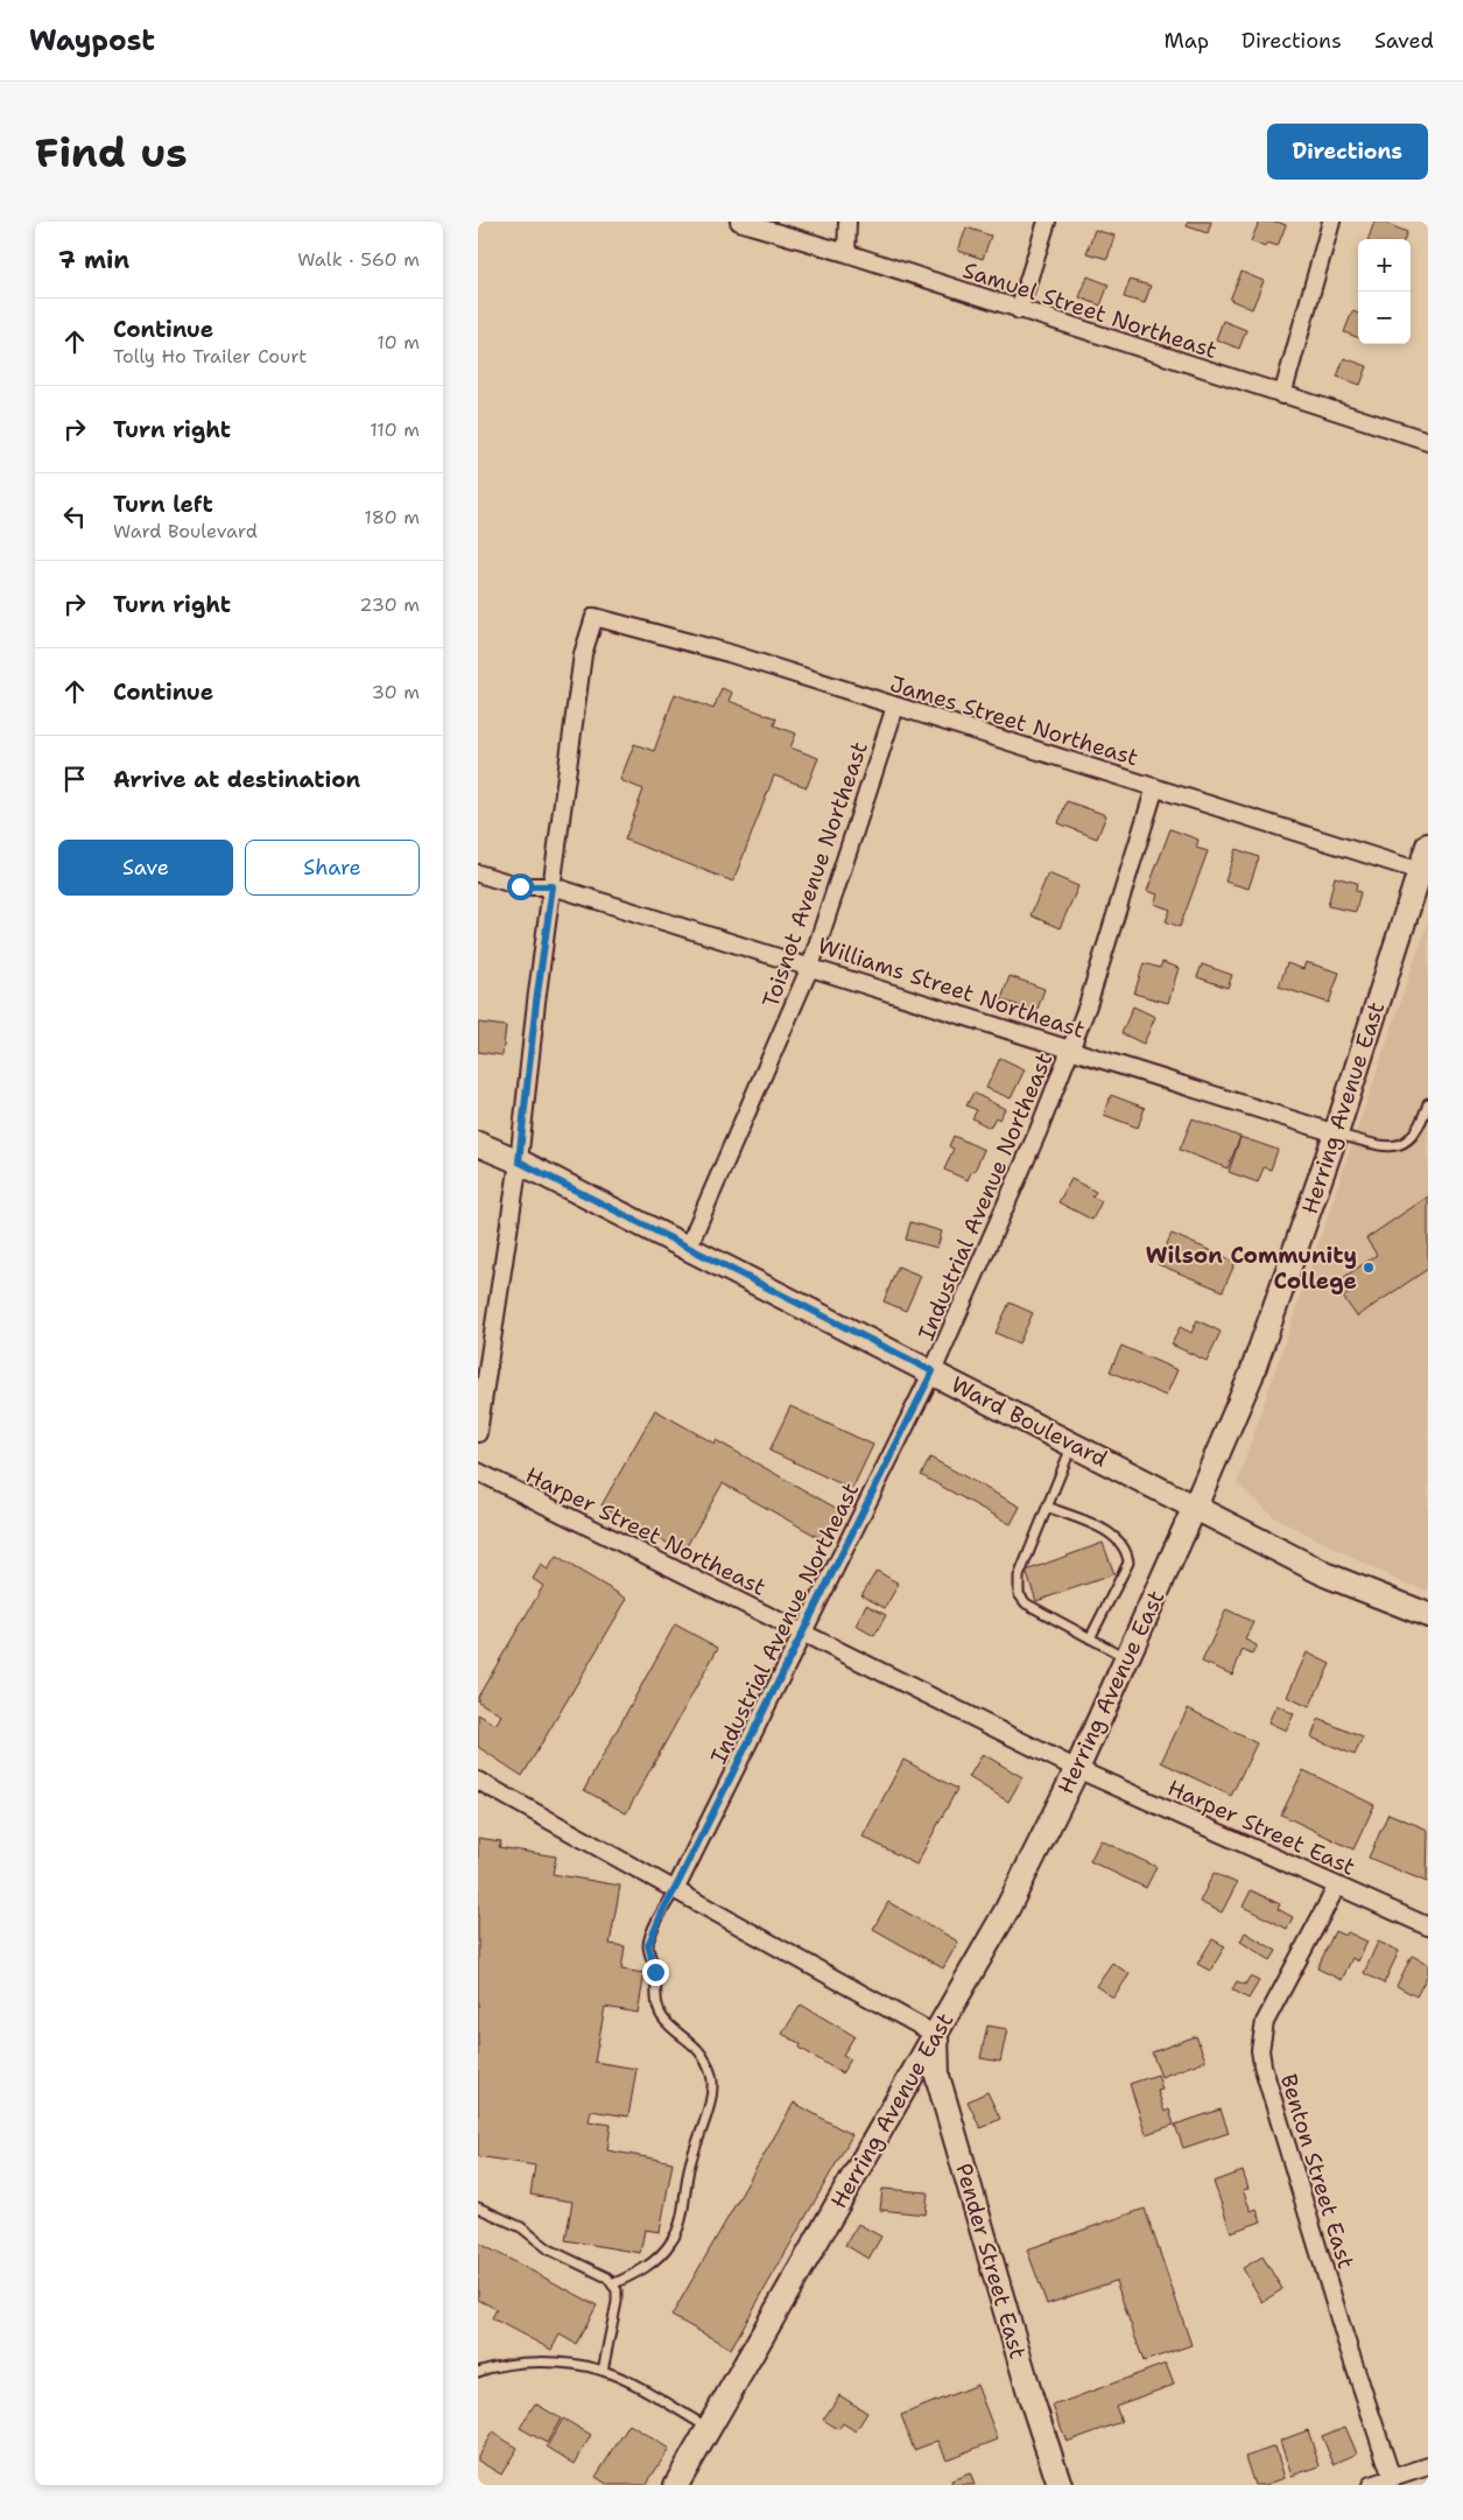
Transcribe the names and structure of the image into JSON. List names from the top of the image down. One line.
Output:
{"streets":{"main road":["Herring Avenue East","Ward Boulevard","Pender Street East"],"street":["Samuel Street Northeast","James Street Northeast","Toisnot Avenue Northeast","Williams Street Northeast","Industrial Avenue Northeast","Harper Street Northeast","Harper Street East","Benton Street East"]},"crossings":[["James Street Northeast","Toisnot Avenue Northeast"],["James Street Northeast","Williams Street Northeast"],["James Street Northeast","Herring Avenue East"],["James Street Northeast","Industrial Avenue Northeast"],["Toisnot Avenue Northeast","Williams Street Northeast"],["Toisnot Avenue Northeast","Ward Boulevard"],["Williams Street Northeast","Herring Avenue East"],["Williams Street Northeast","Industrial Avenue Northeast"],["Herring Avenue East","Ward Boulevard"],["Herring Avenue East","Harper Street Northeast"],["Herring Avenue East","Harper Street East"],["Herring Avenue East","Pender Street East"],["Industrial Avenue Northeast","Ward Boulevard"],["Industrial Avenue Northeast","Harper Street Northeast"],["Harper Street Northeast","Harper Street East"],["Harper Street East","Benton Street East"]],"places":["Wilson Community College"],"page":{"header":"Waypost","nav":["Map","Directions","Saved"],"buttons":["Directions",["Save","Share"]],"title":"Find us","heading":["7 min","Walk · 560 m"],"map_buttons":["+","−"],"list":[["Continue","Tolly Ho Trailer Court","10 m"],["Turn right","110 m"],["Turn left","Ward Boulevard","180 m"],["Turn right","230 m"],["Continue","30 m"],"Arrive at destination"]}}
